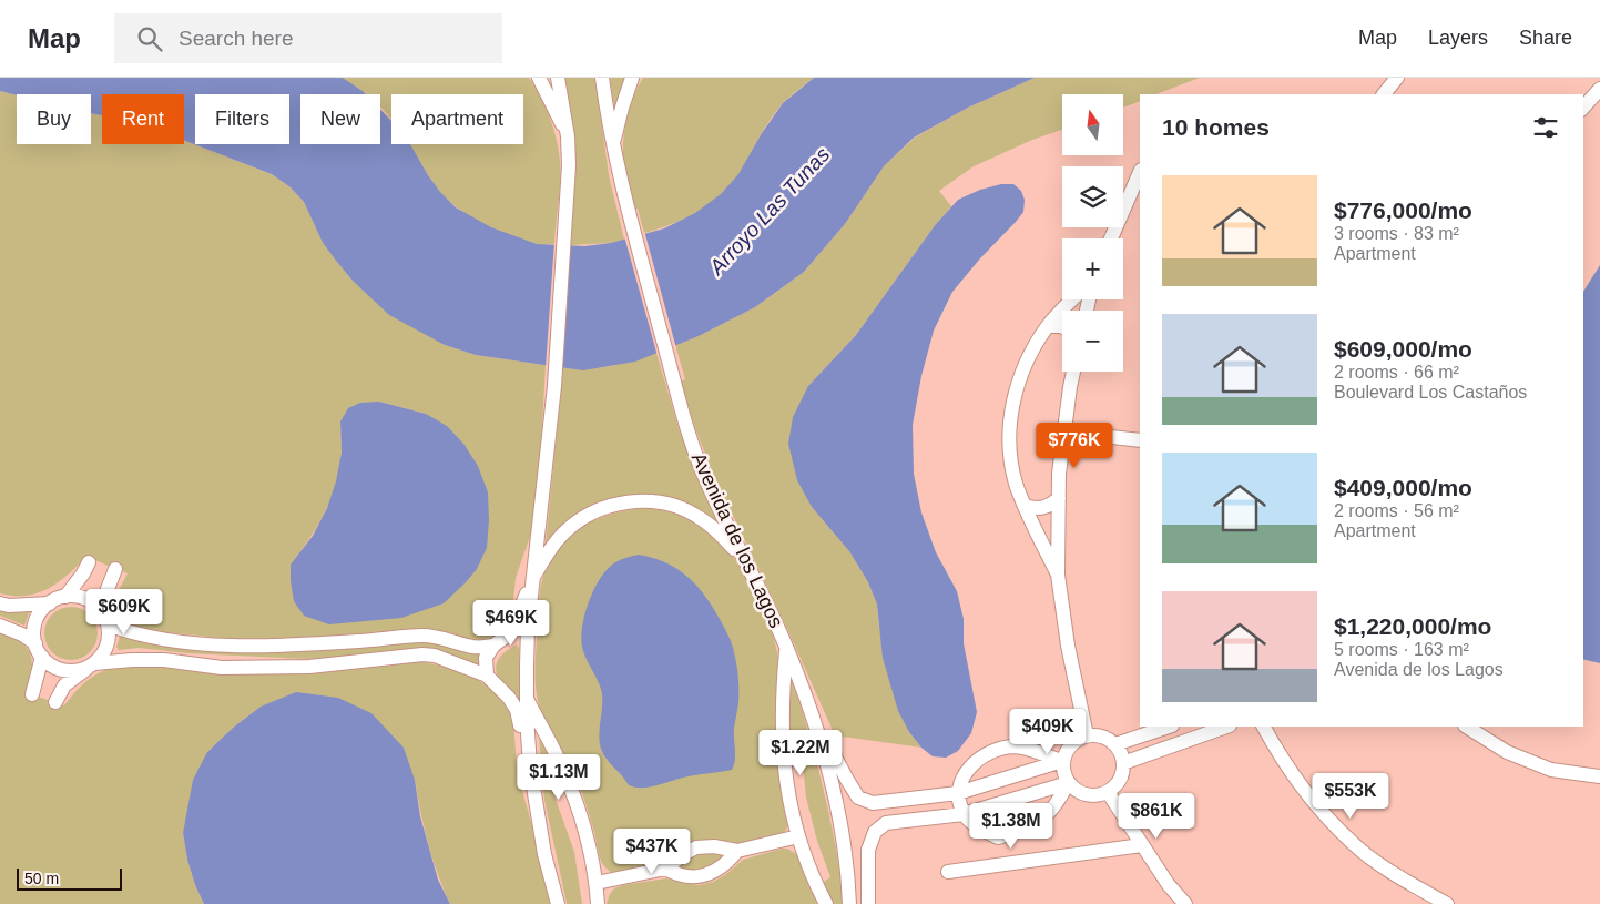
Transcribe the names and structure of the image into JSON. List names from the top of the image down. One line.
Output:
{"streets":{"street":["Avenida de los Lagos"]},"water":["Arroyo Las Tunas"],"scale_bar":"50 m","north":"top","page":{"header":"Map","search":"Search here","nav":["Map","Layers","Share"],"map_buttons":["+","−"],"chip":["Buy","Rent","Filters","New","Apartment"],"heading":"10 homes","list":[{"name":"$776,000/mo","note":"3 rooms · 83 m² · Apartment"},{"name":"$609,000/mo","note":"2 rooms · 66 m² · Boulevard Los Castaños"},{"name":"$409,000/mo","note":"2 rooms · 56 m² · Apartment"},{"name":"$1,220,000/mo","note":"5 rooms · 163 m² · Avenida de los Lagos"}],"price":["$776K","$609K","$469K","$409K","$1.22M","$1.13M","$553K","$861K","$1.38M","$437K"],"scale":"50 m"}}
